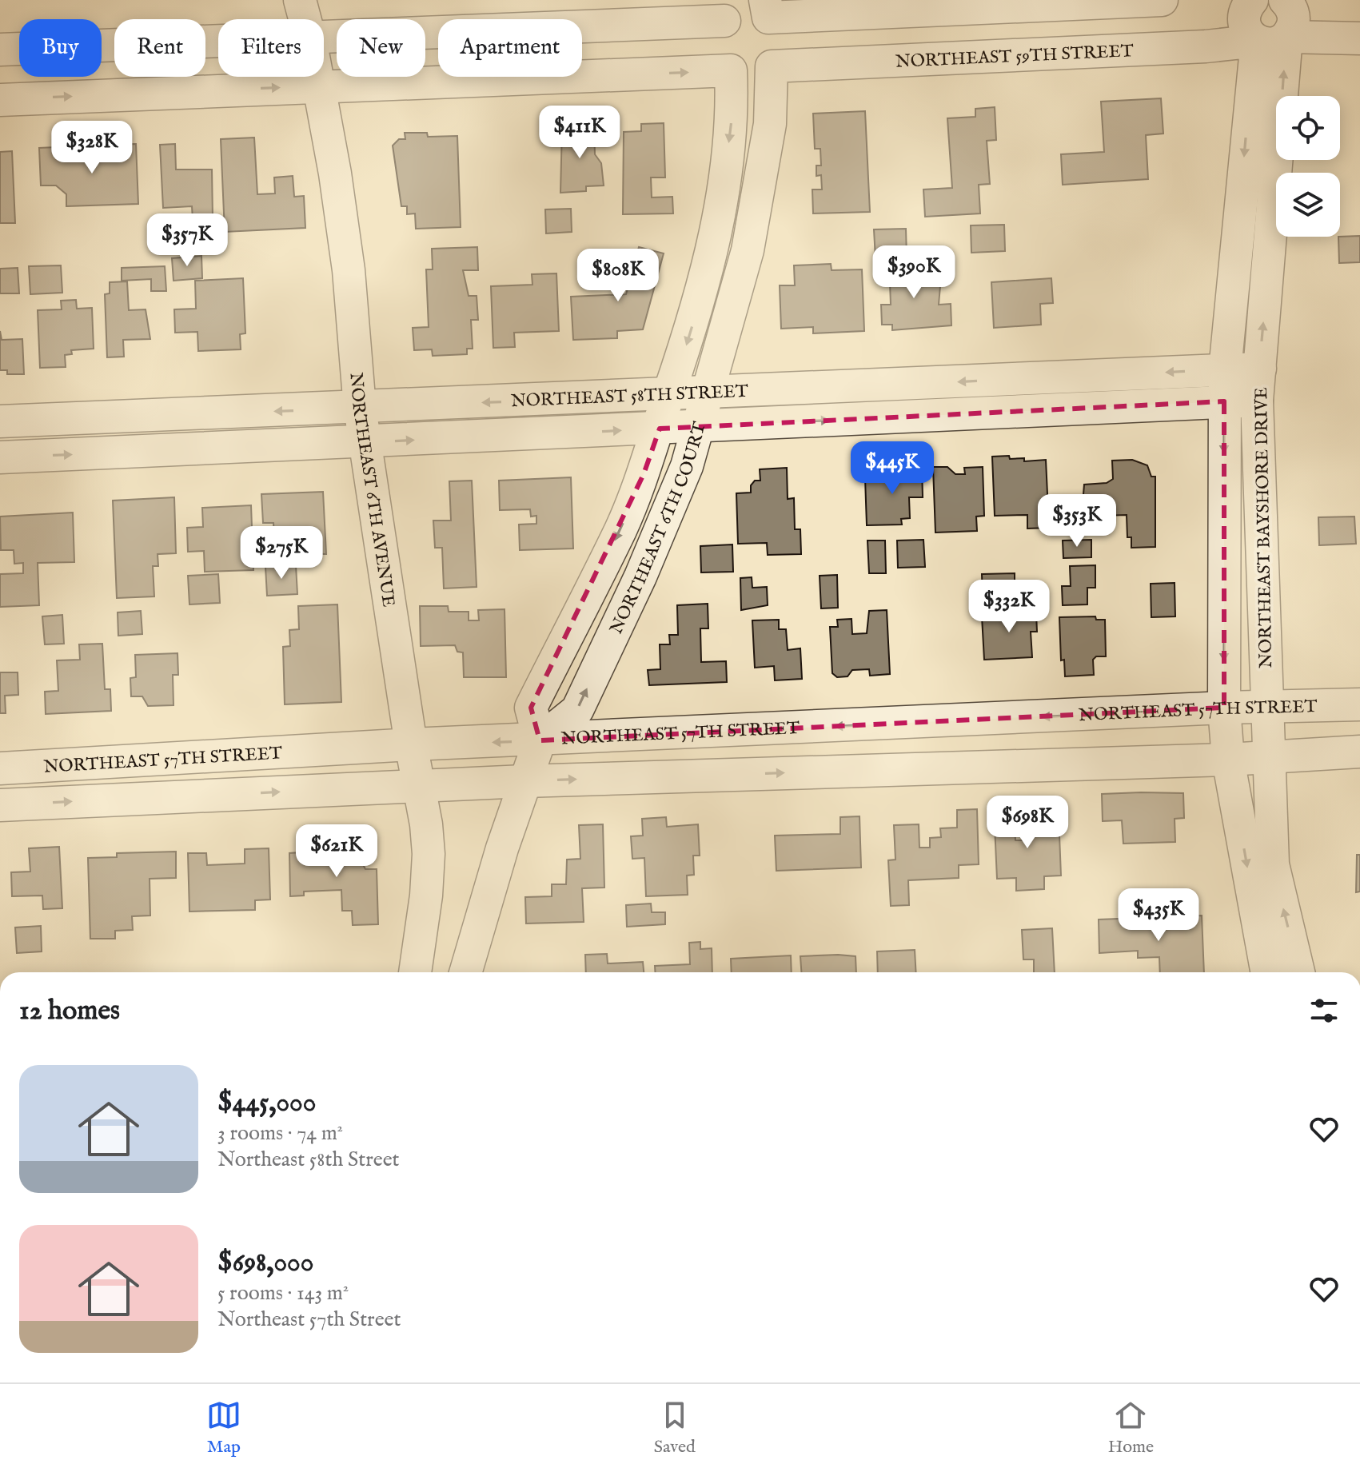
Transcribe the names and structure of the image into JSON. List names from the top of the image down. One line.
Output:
{"streets":{"street":["NORTHEAST 59TH STREET","NORTHEAST 58TH STREET","NORTHEAST 6TH AVENUE","NORTHEAST 6TH COURT","NORTHEAST BAYSHORE DRIVE","NORTHEAST 57TH STREET"]},"crossings":[["NORTHEAST 59TH STREET","NORTHEAST 6TH COURT"],["NORTHEAST 59TH STREET","NORTHEAST BAYSHORE DRIVE"],["NORTHEAST 58TH STREET","NORTHEAST 6TH AVENUE"],["NORTHEAST 58TH STREET","NORTHEAST 6TH COURT"],["NORTHEAST 58TH STREET","NORTHEAST BAYSHORE DRIVE"],["NORTHEAST 6TH AVENUE","NORTHEAST 57TH STREET"],["NORTHEAST 6TH COURT","NORTHEAST 57TH STREET"],["NORTHEAST BAYSHORE DRIVE","NORTHEAST 57TH STREET"]],"page":{"chip":["Buy","Rent","Filters","New","Apartment"],"price":["$411K","$328K","$357K","$390K","$808K","$445K","$353K","$275K","$332K","$698K","$621K","$435K"],"heading":"12 homes","list":[{"name":"$445,000","note":"3 rooms · 74 m² · Northeast 58th Street"},{"name":"$698,000","note":"5 rooms · 143 m² · Northeast 57th Street"}],"tabs":["Map","Saved","Home"]}}
